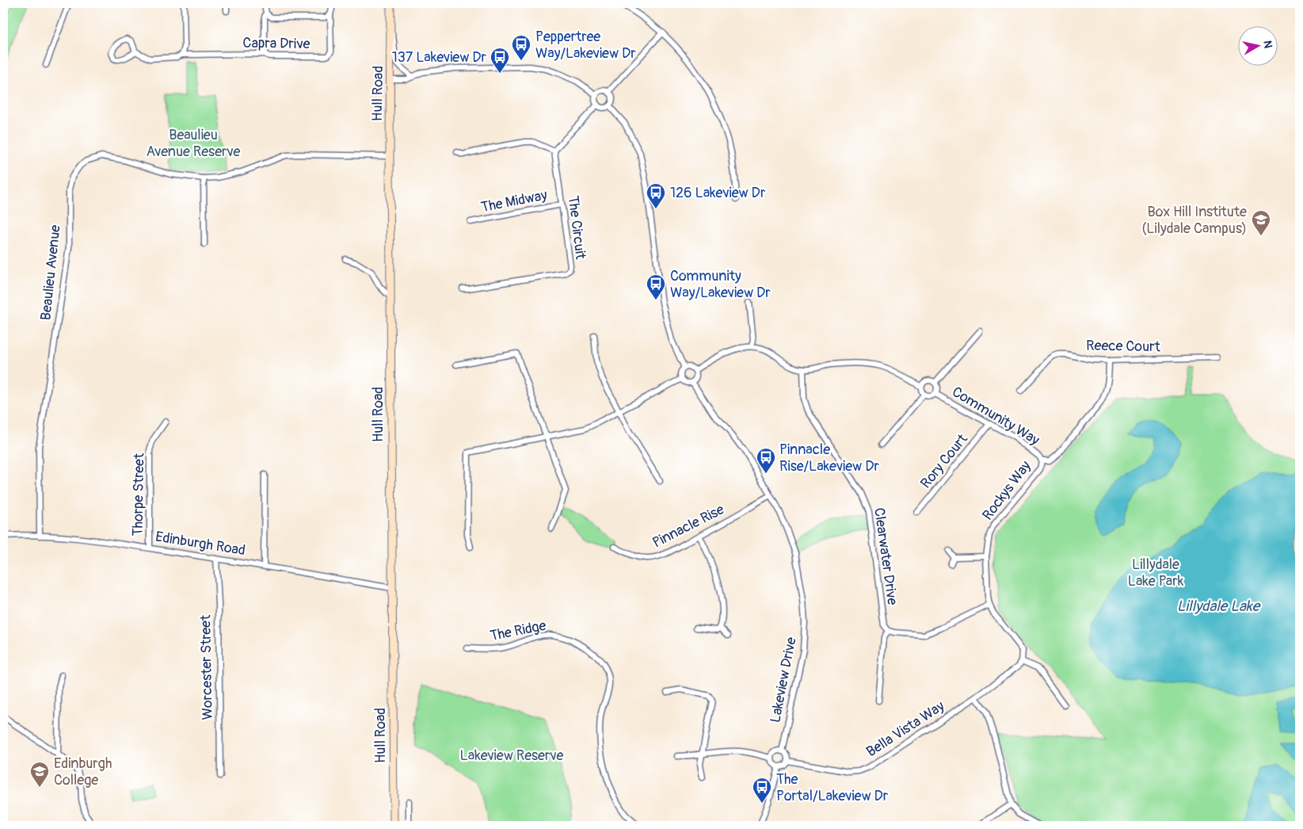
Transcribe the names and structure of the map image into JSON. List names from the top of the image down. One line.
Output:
{"streets":{"main road":["Hull Road"],"street":["Capra Drive","The Midway","The Circuit","Beaulieu Avenue","Reece Court","Community Way","Rory Court","Rockys Way","Thorpe Street","Pinnacle Rise","Edinburgh Road","Clearwater Drive","The Ridge","Worcester Street","Lakeview Drive","Bella Vista Way"]},"crossings":[["Hull Road","Beaulieu Avenue"],["Hull Road","Edinburgh Road"],["The Midway","The Circuit"],["Beaulieu Avenue","Edinburgh Road"],["Reece Court","Rockys Way"],["Community Way","Rory Court"],["Community Way","Rockys Way"],["Rockys Way","Bella Vista Way"],["Thorpe Street","Edinburgh Road"],["Pinnacle Rise","Lakeview Drive"],["Edinburgh Road","Worcester Street"],["Lakeview Drive","Bella Vista Way"]],"water":["Lillydale Lake"],"parks":["Beaulieu Avenue Reserve","Lillydale Lake Park","Lakeview Reserve"],"places":{"bus stop":["Peppertree Way/Lakeview Dr","137 Lakeview Dr","126 Lakeview Dr","Community Way/Lakeview Dr","Pinnacle Rise/Lakeview Dr","The Portal/Lakeview Dr"],"school or university":["Box Hill Institute (Lilydale Campus)","Edinburgh College"]},"north":"right"}
